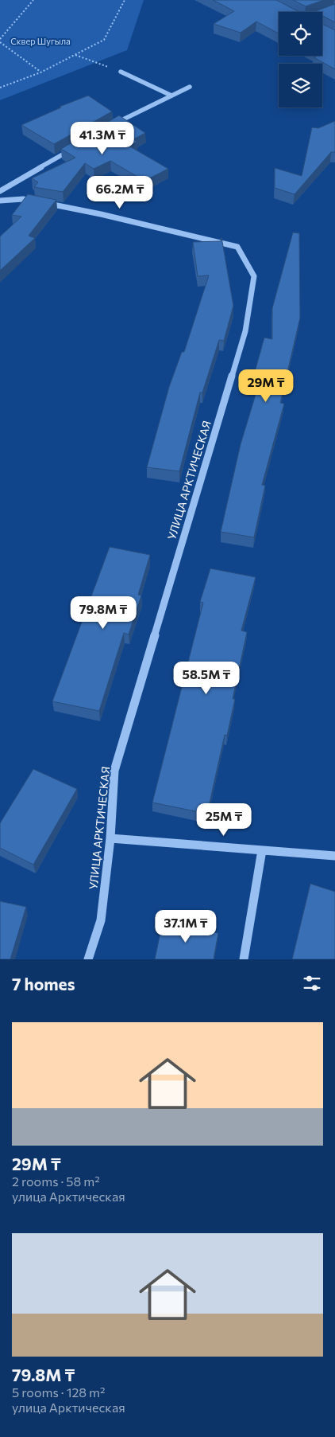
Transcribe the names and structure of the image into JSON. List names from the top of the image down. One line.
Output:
{"streets":{"street":["УЛИЦА АРКТИЧЕСКАЯ"]},"parks":["Сквер Шугыла"],"page":{"price":["41.3M ₸","66.2M ₸","29M ₸","79.8M ₸","58.5M ₸","25M ₸","37.1M ₸"],"heading":"7 homes","list":[{"name":"29M ₸","note":"2 rooms · 58 m² · улица Арктическая"},{"name":"79.8M ₸","note":"5 rooms · 128 m² · улица Арктическая"}]}}
